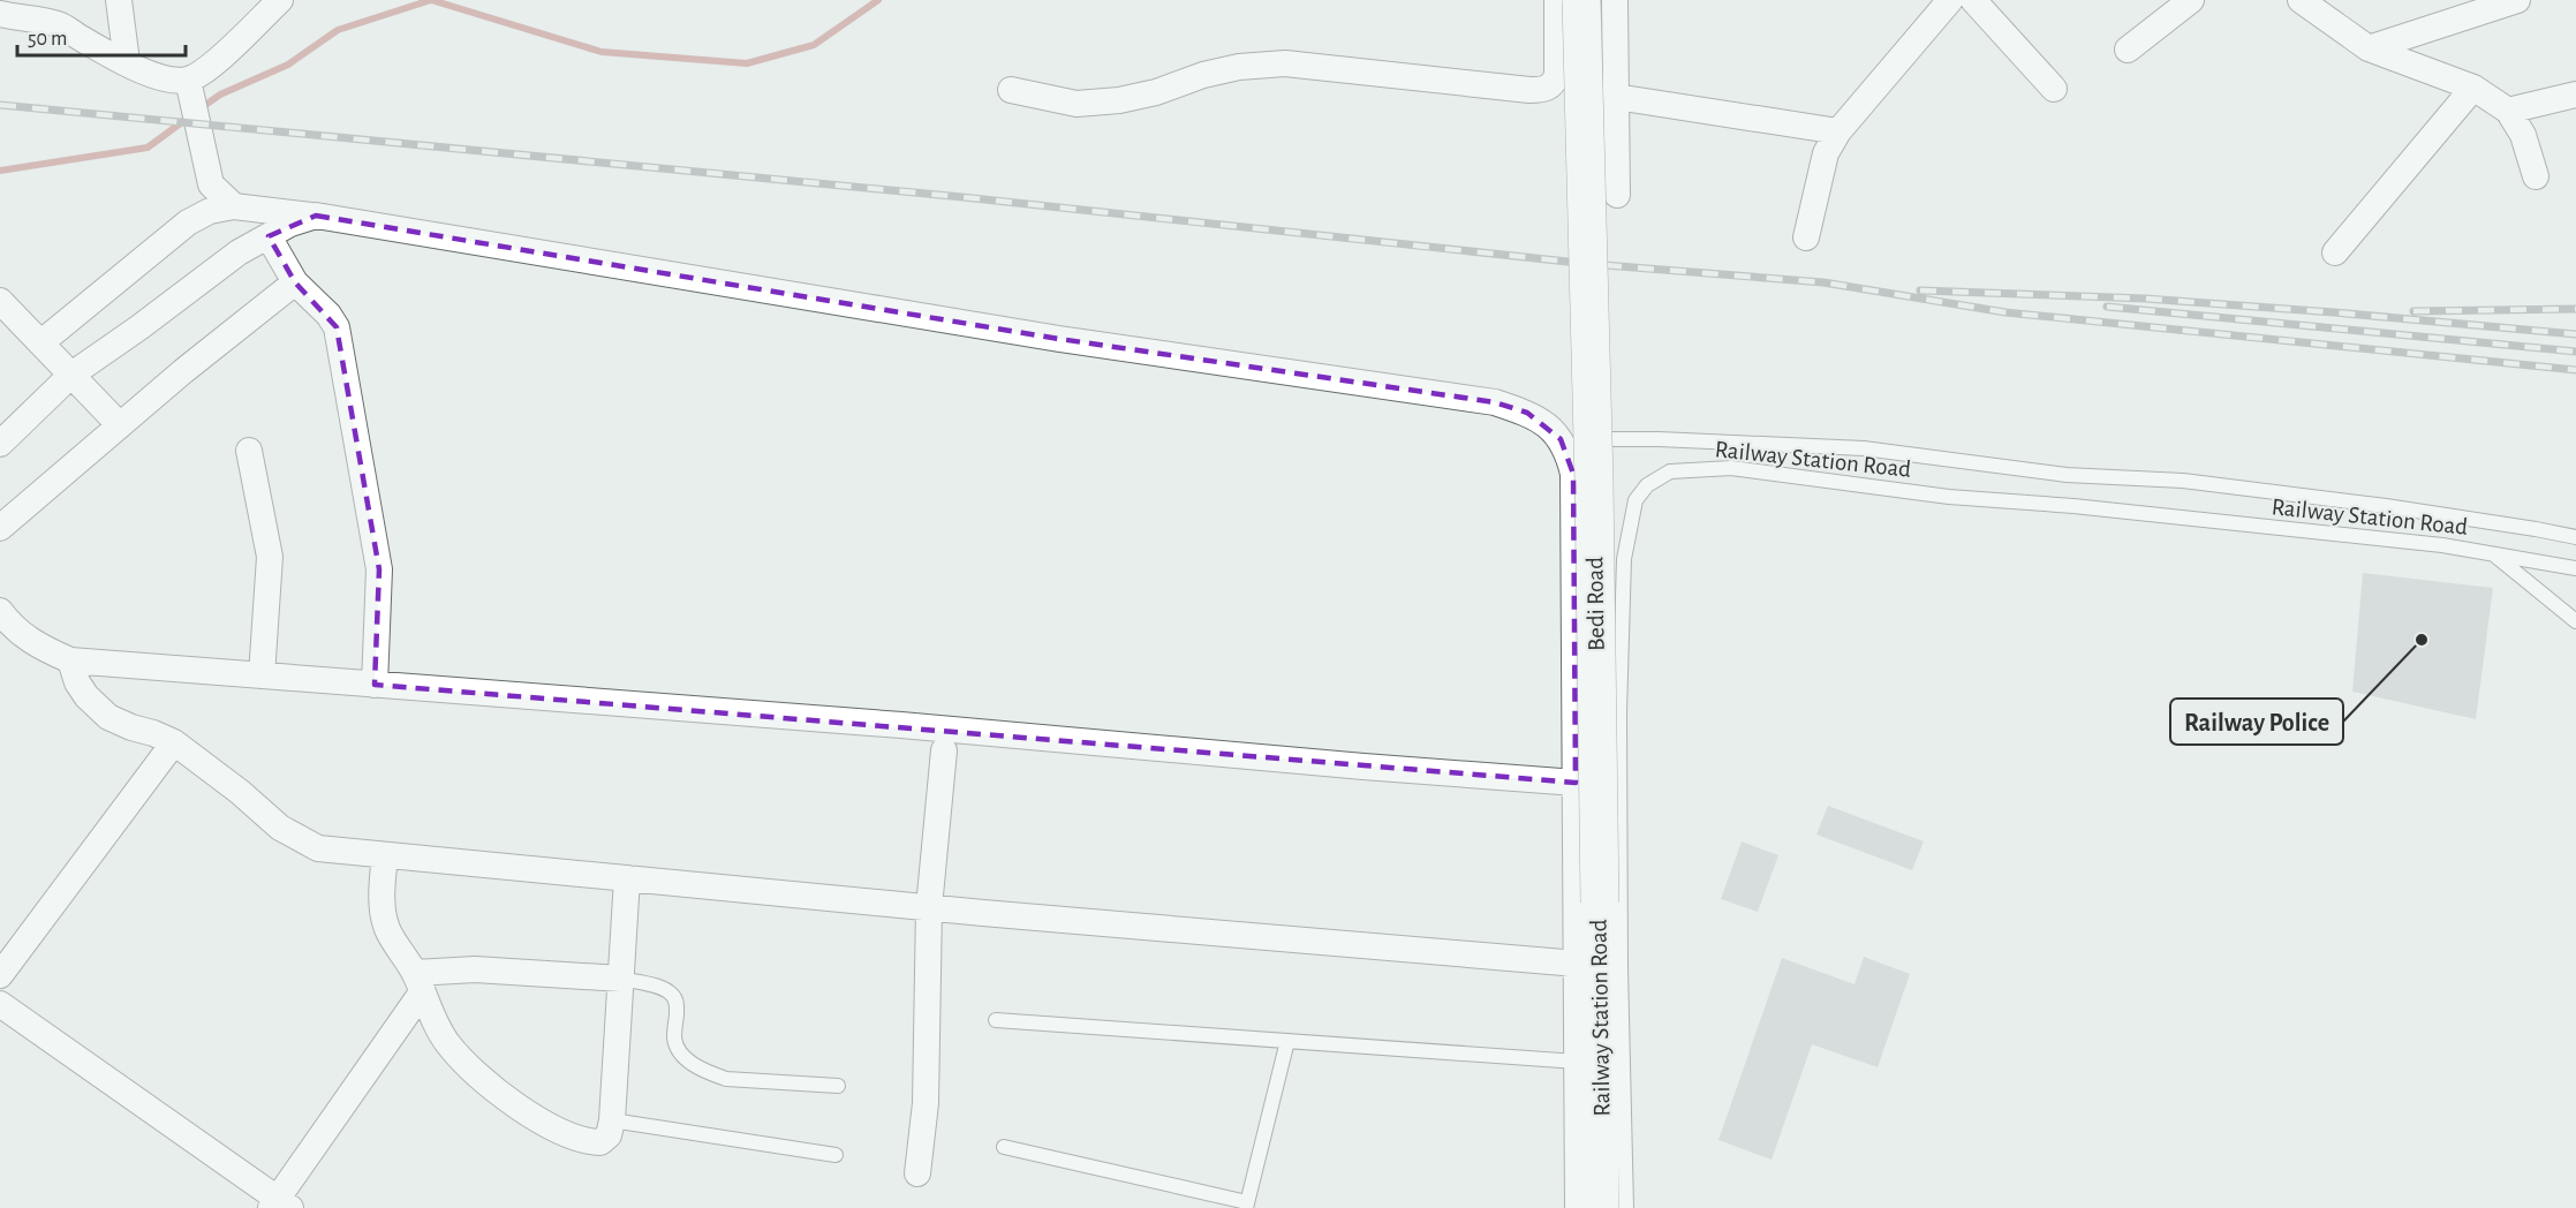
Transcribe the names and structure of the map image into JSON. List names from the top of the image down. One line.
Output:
{"streets":{"main road":["Bedi Road"],"lane":["Railway Station Road"]},"places":["Railway Police"],"scale_bar":"50 m"}
